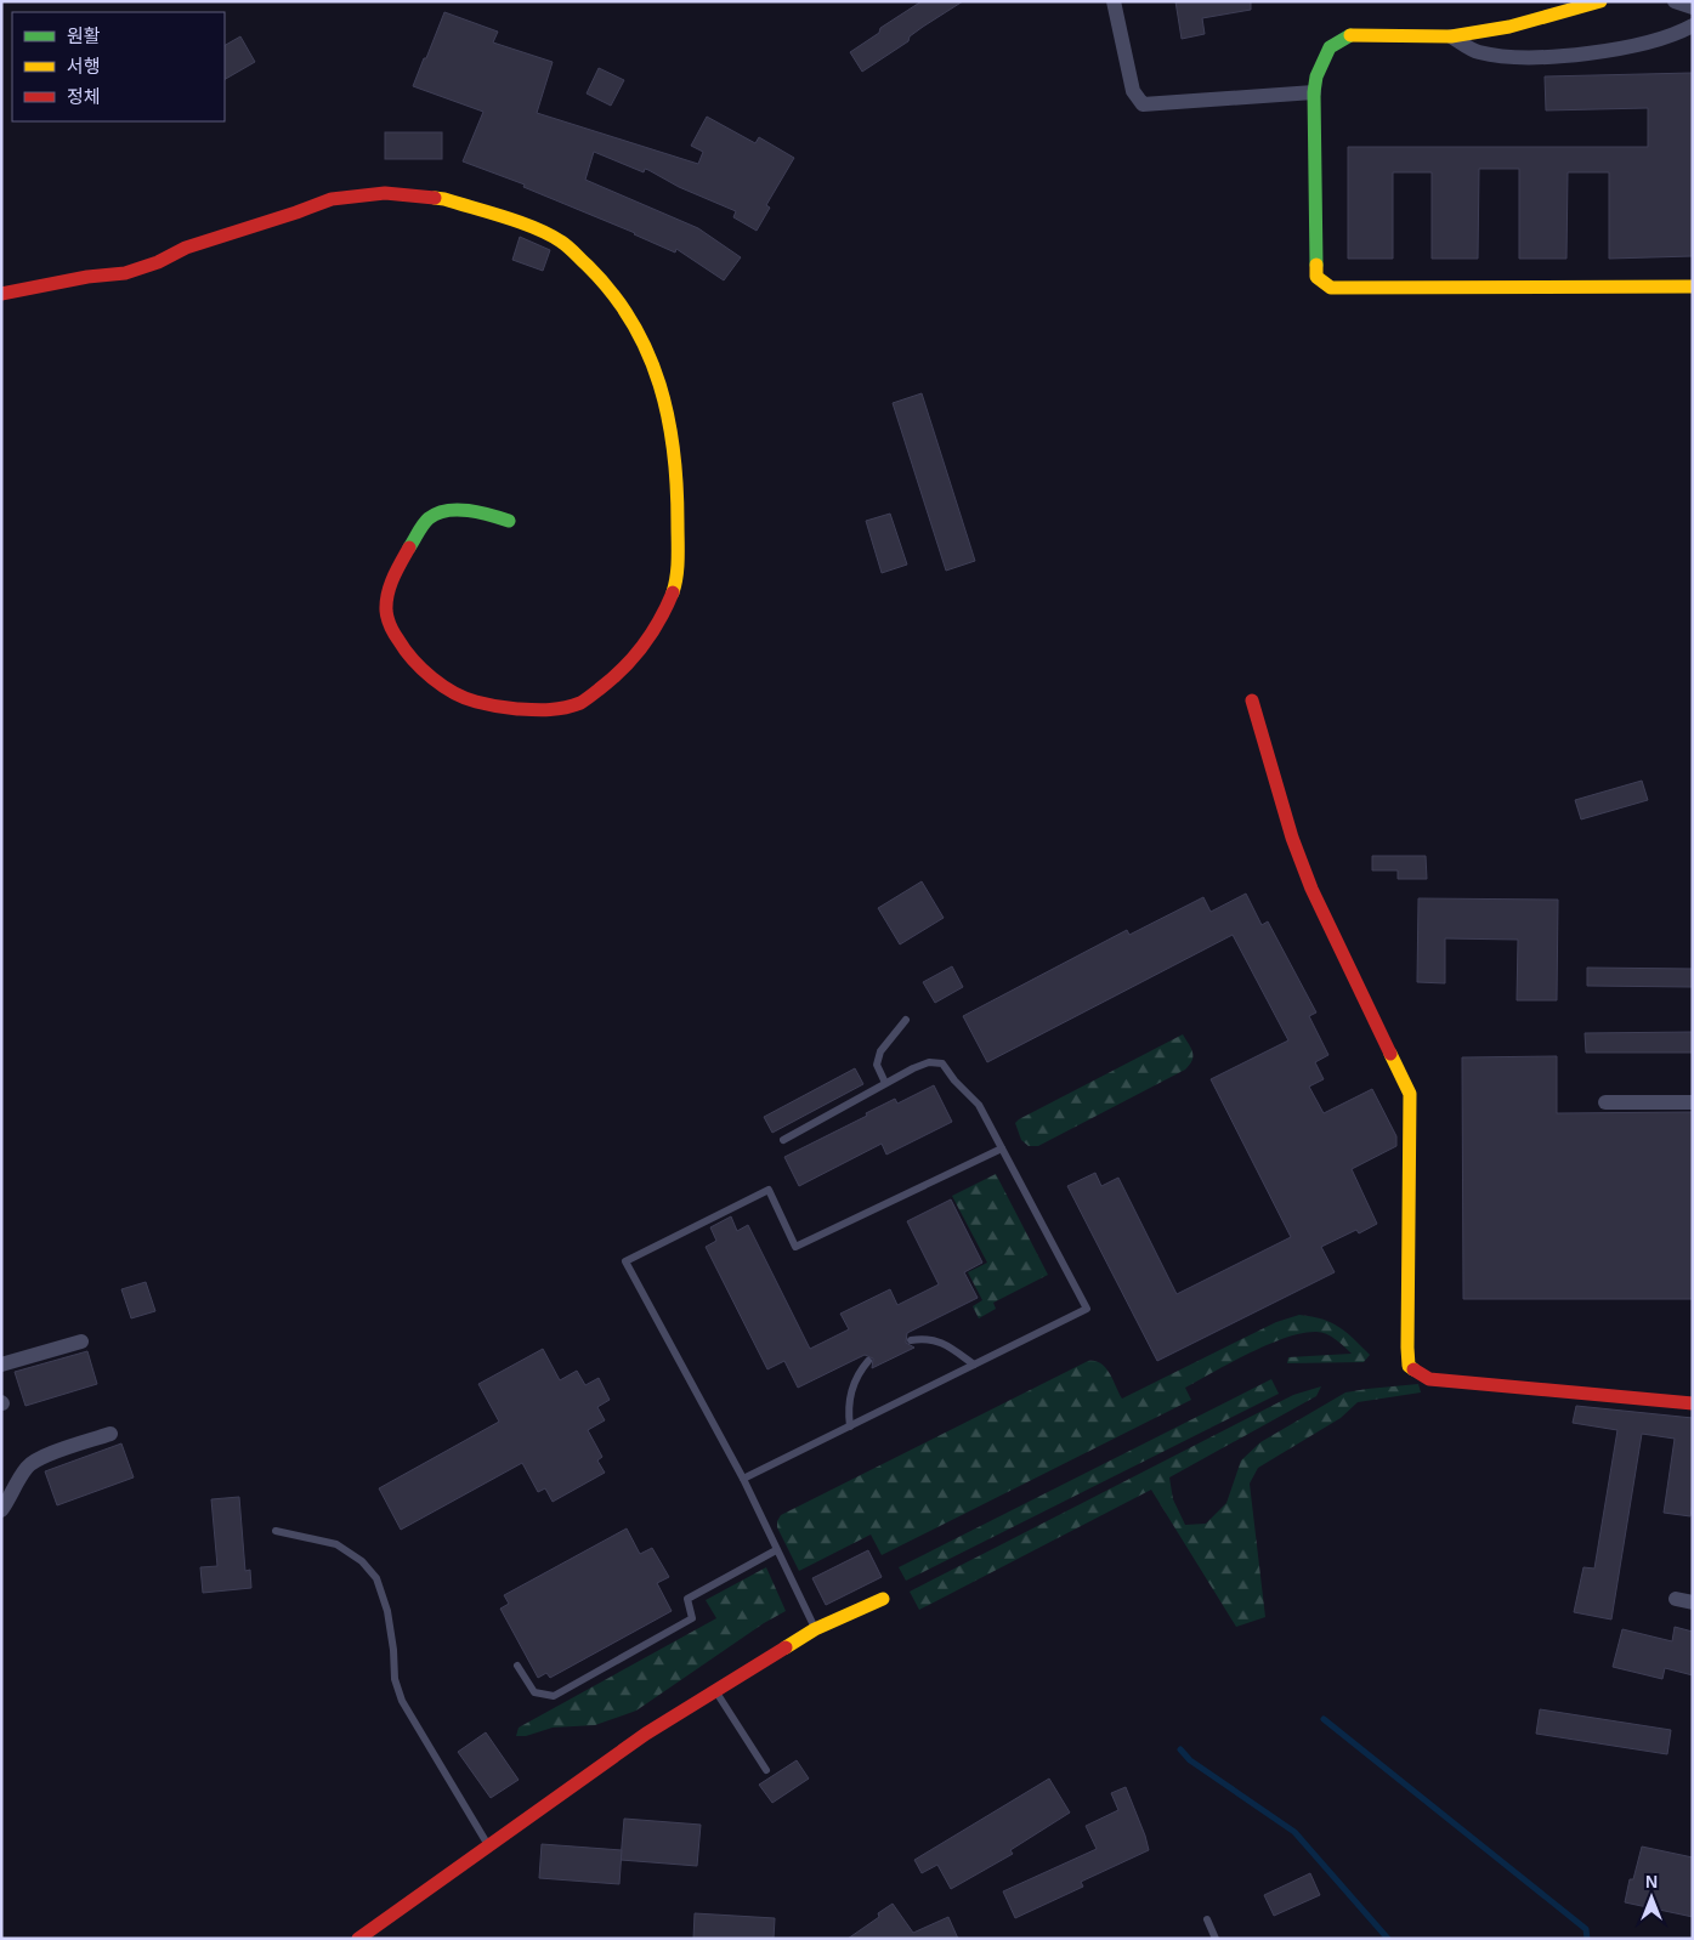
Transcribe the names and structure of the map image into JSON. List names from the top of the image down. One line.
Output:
{"legend":["원활","서행","정체"],"north":"top"}
